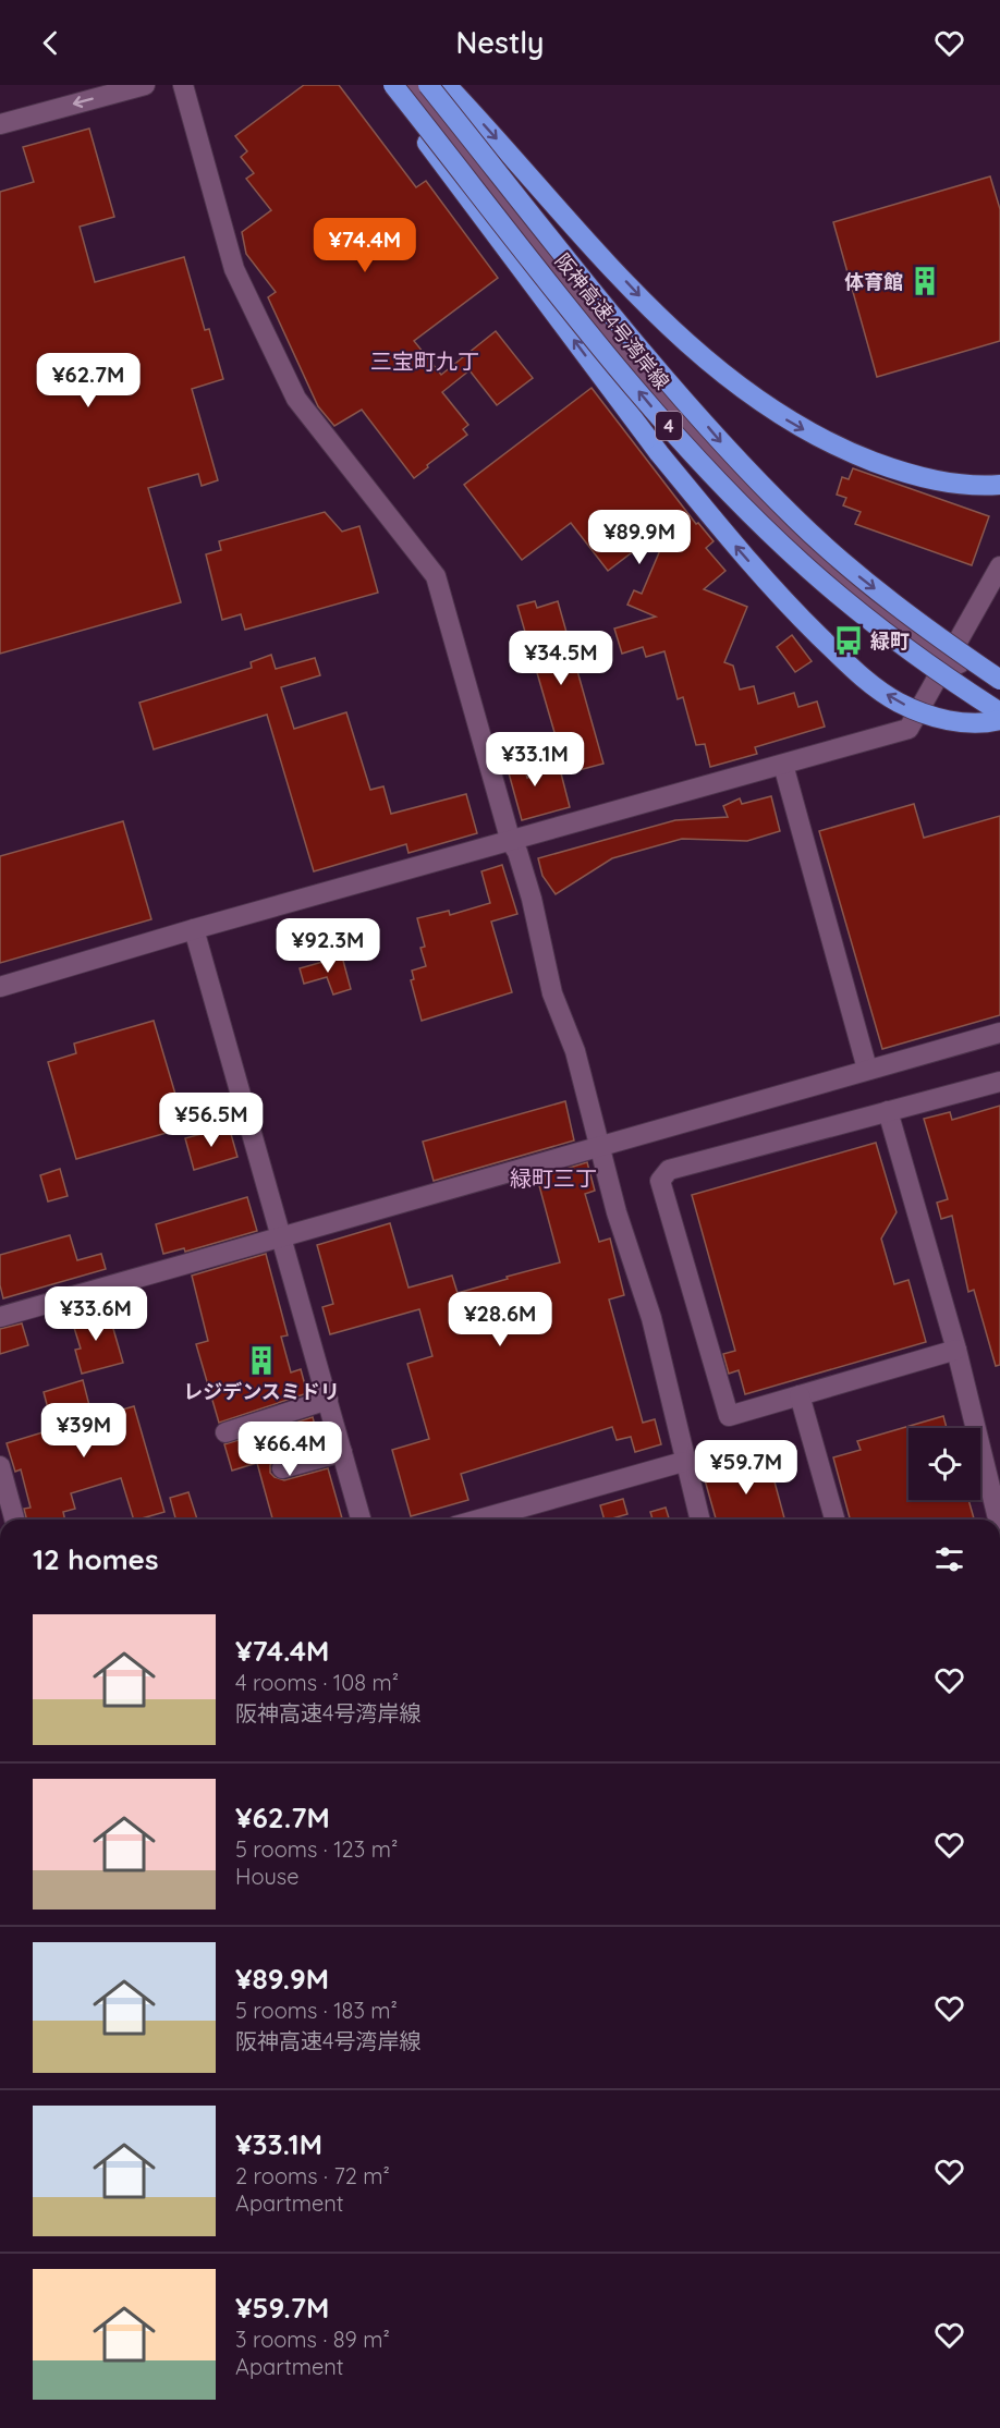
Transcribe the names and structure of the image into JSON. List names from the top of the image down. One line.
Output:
{"streets":{"highway":["阪神高速4号湾岸線","4"]},"districts":["三宝町九丁","緑町三丁"],"places":{"building":["体育館","レジデンスミドリ"],"bus stop":["緑町"]},"page":{"header":"Nestly","price":["¥74.4M","¥62.7M","¥89.9M","¥34.5M","¥33.1M","¥92.3M","¥56.5M","¥33.6M","¥28.6M","¥39M","¥66.4M","¥59.7M"],"heading":"12 homes","list":[{"name":"¥74.4M","note":"4 rooms · 108 m² · 阪神高速4号湾岸線"},{"name":"¥62.7M","note":"5 rooms · 123 m² · House"},{"name":"¥89.9M","note":"5 rooms · 183 m² · 阪神高速4号湾岸線"},{"name":"¥33.1M","note":"2 rooms · 72 m² · Apartment"},{"name":"¥59.7M","note":"3 rooms · 89 m² · Apartment"}]}}
